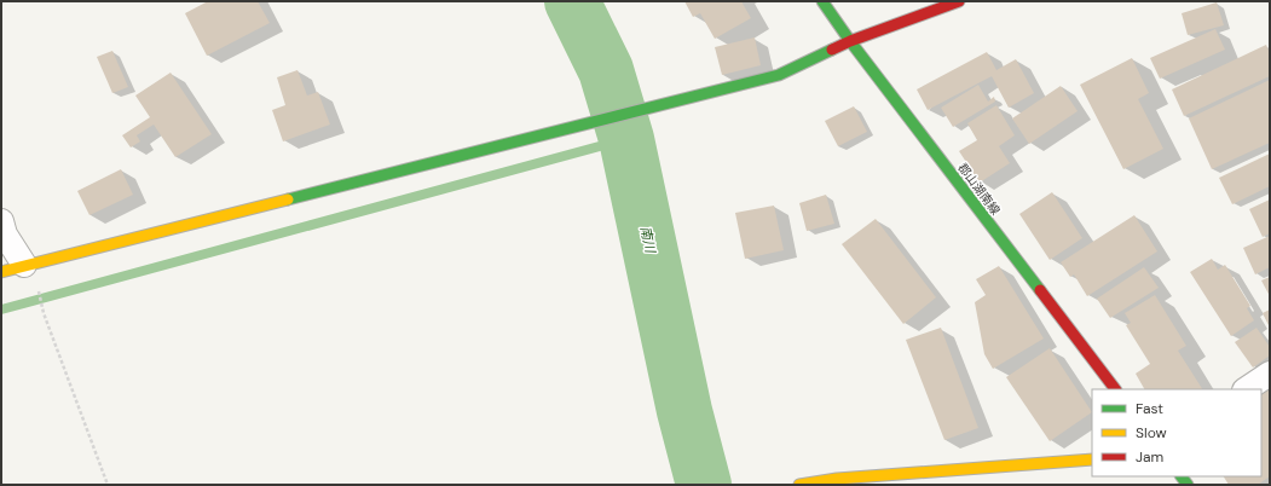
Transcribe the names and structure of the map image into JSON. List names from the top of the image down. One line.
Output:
{"streets":{"street":["郡山湖南線"]},"water":["南川"],"legend":["Fast","Slow","Jam"]}
